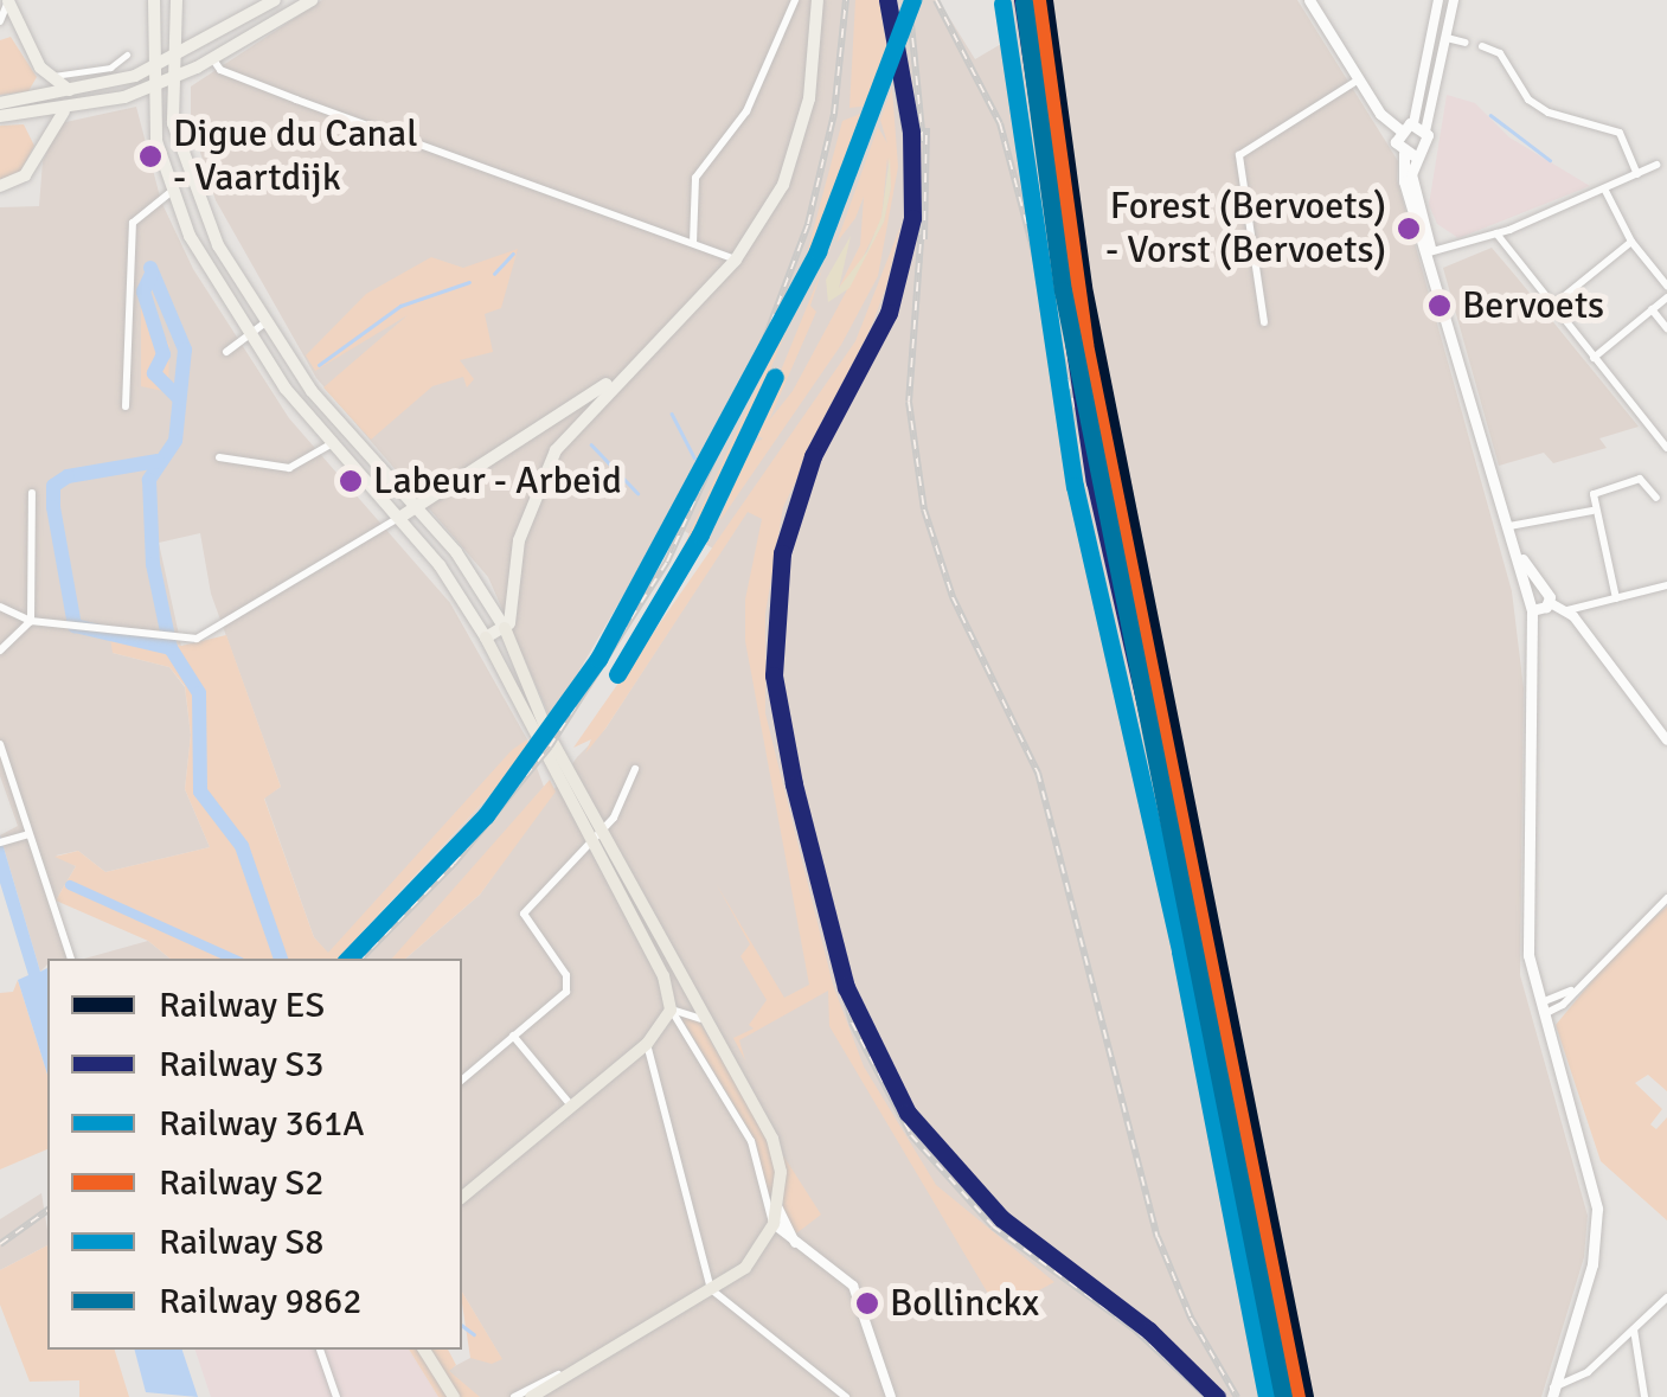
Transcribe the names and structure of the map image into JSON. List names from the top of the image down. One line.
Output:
{"places":["Digue du Canal - Vaartdijk","Forest (Bervoets) - Vorst (Bervoets)","Bervoets","Labeur - Arbeid","Bollinckx"],"lines":["rail line ES","rail line S3","rail line S2","rail line S8","rail line 361A","rail line 9862"],"legend":["Railway ES","Railway S3","Railway 361A","Railway S2","Railway S8","Railway 9862"]}
